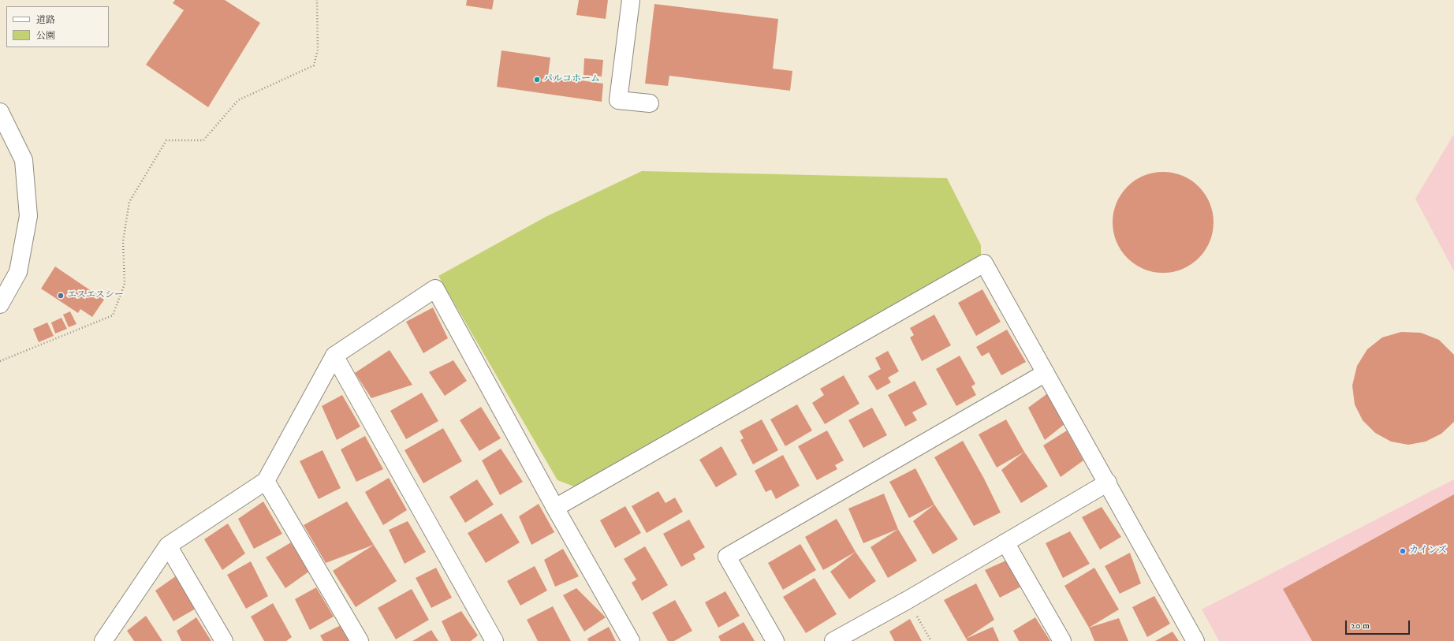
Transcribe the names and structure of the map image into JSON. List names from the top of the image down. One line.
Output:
{"places":["パルコホーム","エスエスシー","カインズ"],"legend":["道路","公園"],"scale_bar":"20 m"}
